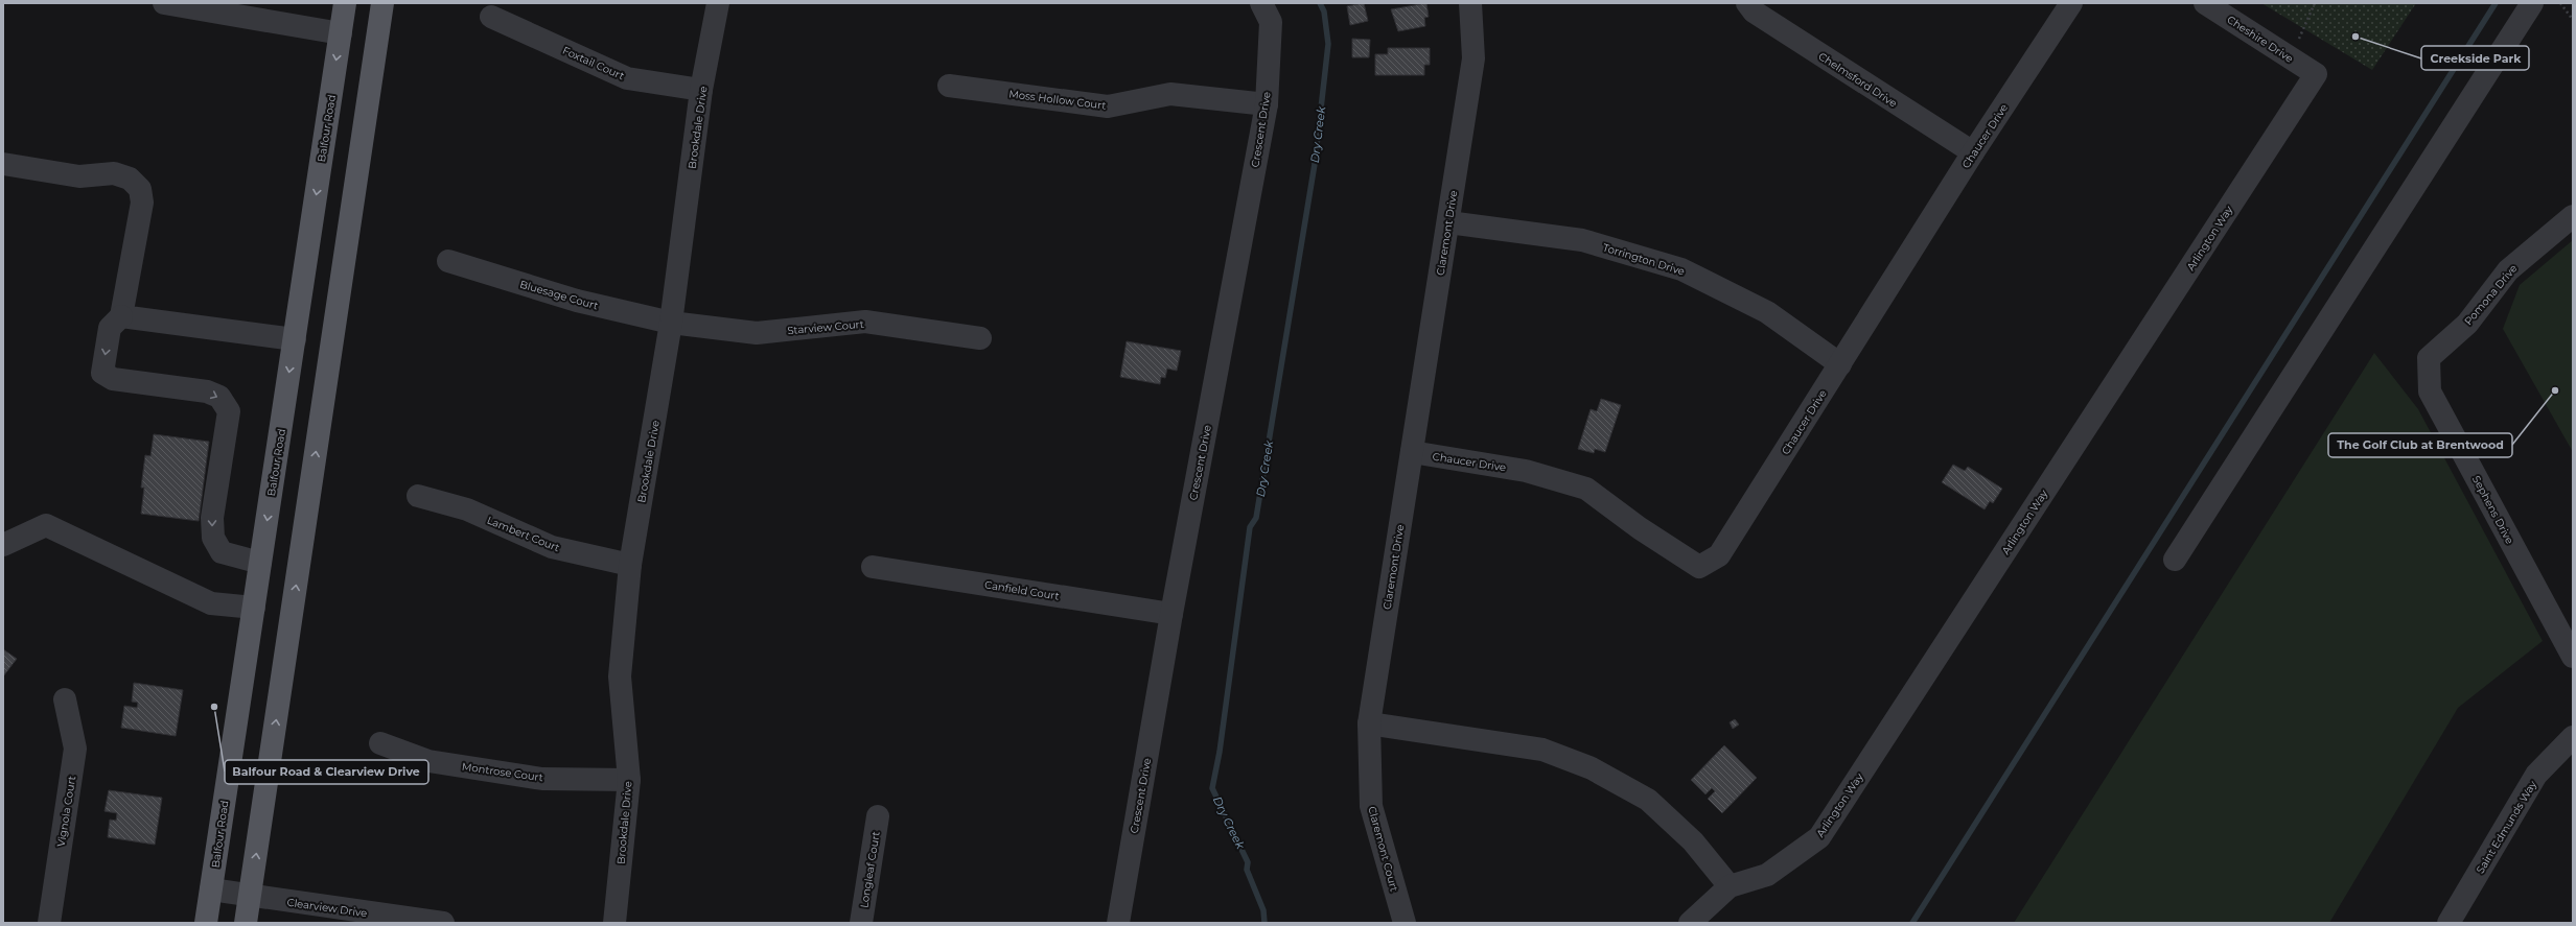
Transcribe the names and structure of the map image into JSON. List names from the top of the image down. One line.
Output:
{"streets":{"main road":["Balfour Road"],"street":["Cheshire Drive","Foxtail Court","Chelmsford Drive","Moss Hollow Court","Brookdale Drive","Crescent Drive","Chaucer Drive","Claremont Drive","Arlington Way","Torrington Drive","Bluesage Court","Pomona Drive","Starview Court","Sephens Drive","Lambert Court","Canfield Court","Montrose Court","Vignola Court","Saint Edmunds Way","Claremont Court","Longleaf Court","Clearview Drive"]},"crossings":[["Cheshire Drive","Arlington Way"],["Foxtail Court","Brookdale Drive"],["Chelmsford Drive","Chaucer Drive"],["Moss Hollow Court","Crescent Drive"],["Brookdale Drive","Bluesage Court"],["Brookdale Drive","Starview Court"],["Brookdale Drive","Lambert Court"],["Brookdale Drive","Montrose Court"],["Balfour Road","Clearview Drive"],["Crescent Drive","Canfield Court"],["Chaucer Drive","Claremont Drive"],["Chaucer Drive","Torrington Drive"],["Claremont Drive","Torrington Drive"],["Claremont Drive","Claremont Court"],["Bluesage Court","Starview Court"],["Pomona Drive","Sephens Drive"]],"water":["Dry Creek"],"places":["Creekside Park","The Golf Club at Brentwood","Balfour Road & Clearview Drive"]}
